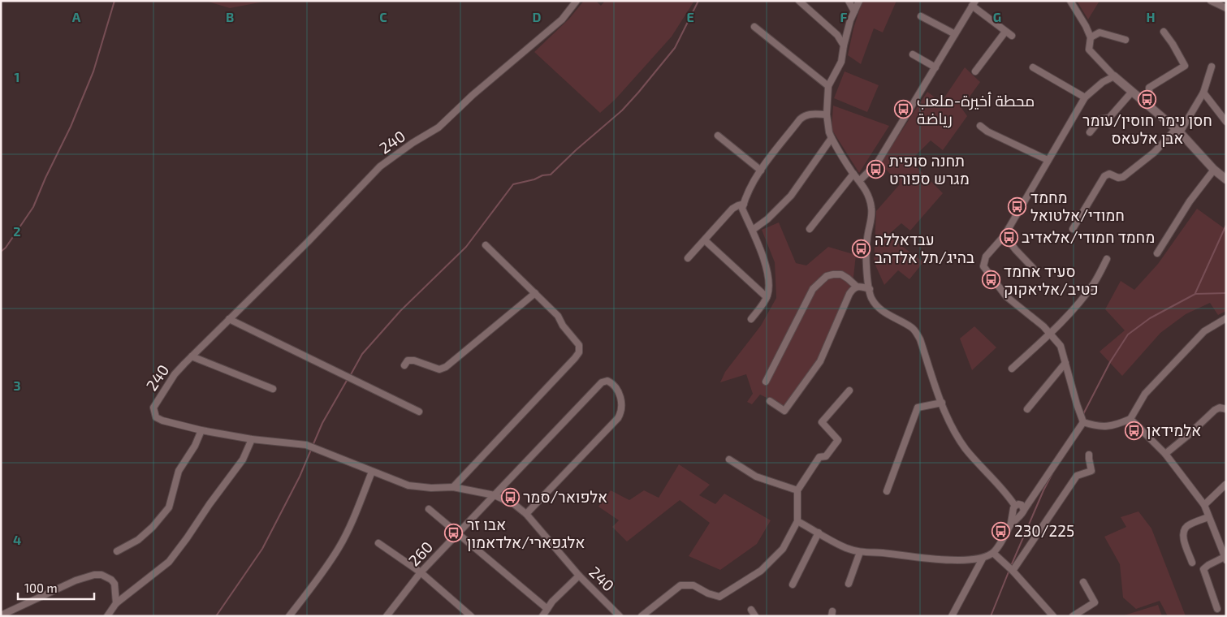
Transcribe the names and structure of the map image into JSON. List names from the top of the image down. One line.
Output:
{"streets":{"street":["240","260"]},"crossings":[["240","260"]],"places":{"bus stop":["חסן נימר חוסין/עומר אבן אלעאס","محطة أخيرة-ملعب رياضة","תחנה סופית מגרש ספורט","מחמד חמודי/אלטואל","מחמד חמודי/אלאדיב","עבדאללה בהיג/תל אלדהב","סעיד אחמד כטיב/אליאקוק","אלמידאן","אלפואר/סמר","230/225","אבו זר אלגפארי/אלדאמון"]},"scale_bar":"100 m","grid":{"columns":["A","B","C","D","E","F","G","H"],"rows":["1","2","3","4"]}}
